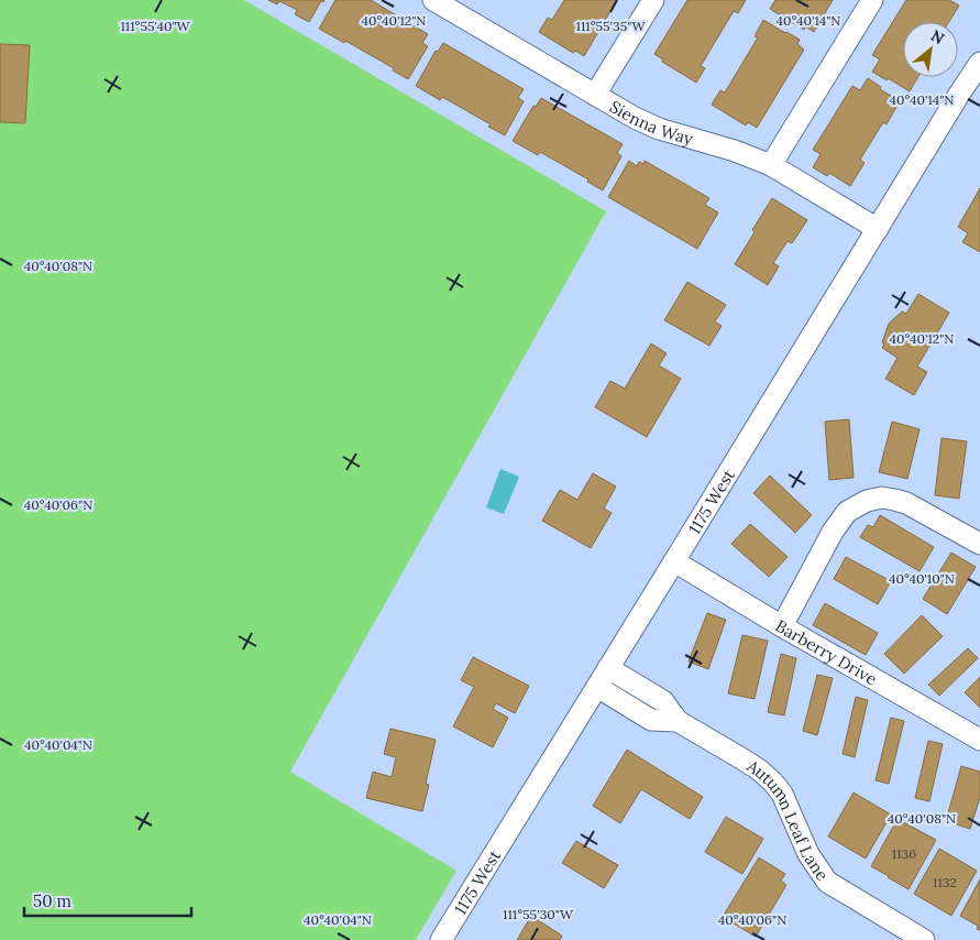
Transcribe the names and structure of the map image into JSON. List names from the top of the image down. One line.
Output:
{"streets":{"street":["Sienna Way","1175 West","Barberry Drive","Autumn Leaf Lane"]},"crossings":[["Sienna Way","1175 West"],["1175 West","Barberry Drive"],["1175 West","Autumn Leaf Lane"]],"house_numbers":["1136","1132"],"scale_bar":"50 m","north":"top right","coordinates":["40°40'12\"N","40°40'14\"N","111°55'40\"W","111°55'35\"W","40°40'08\"N","40°40'06\"N","40°40'10\"N","40°40'04\"N","111°55'30\"W"]}
